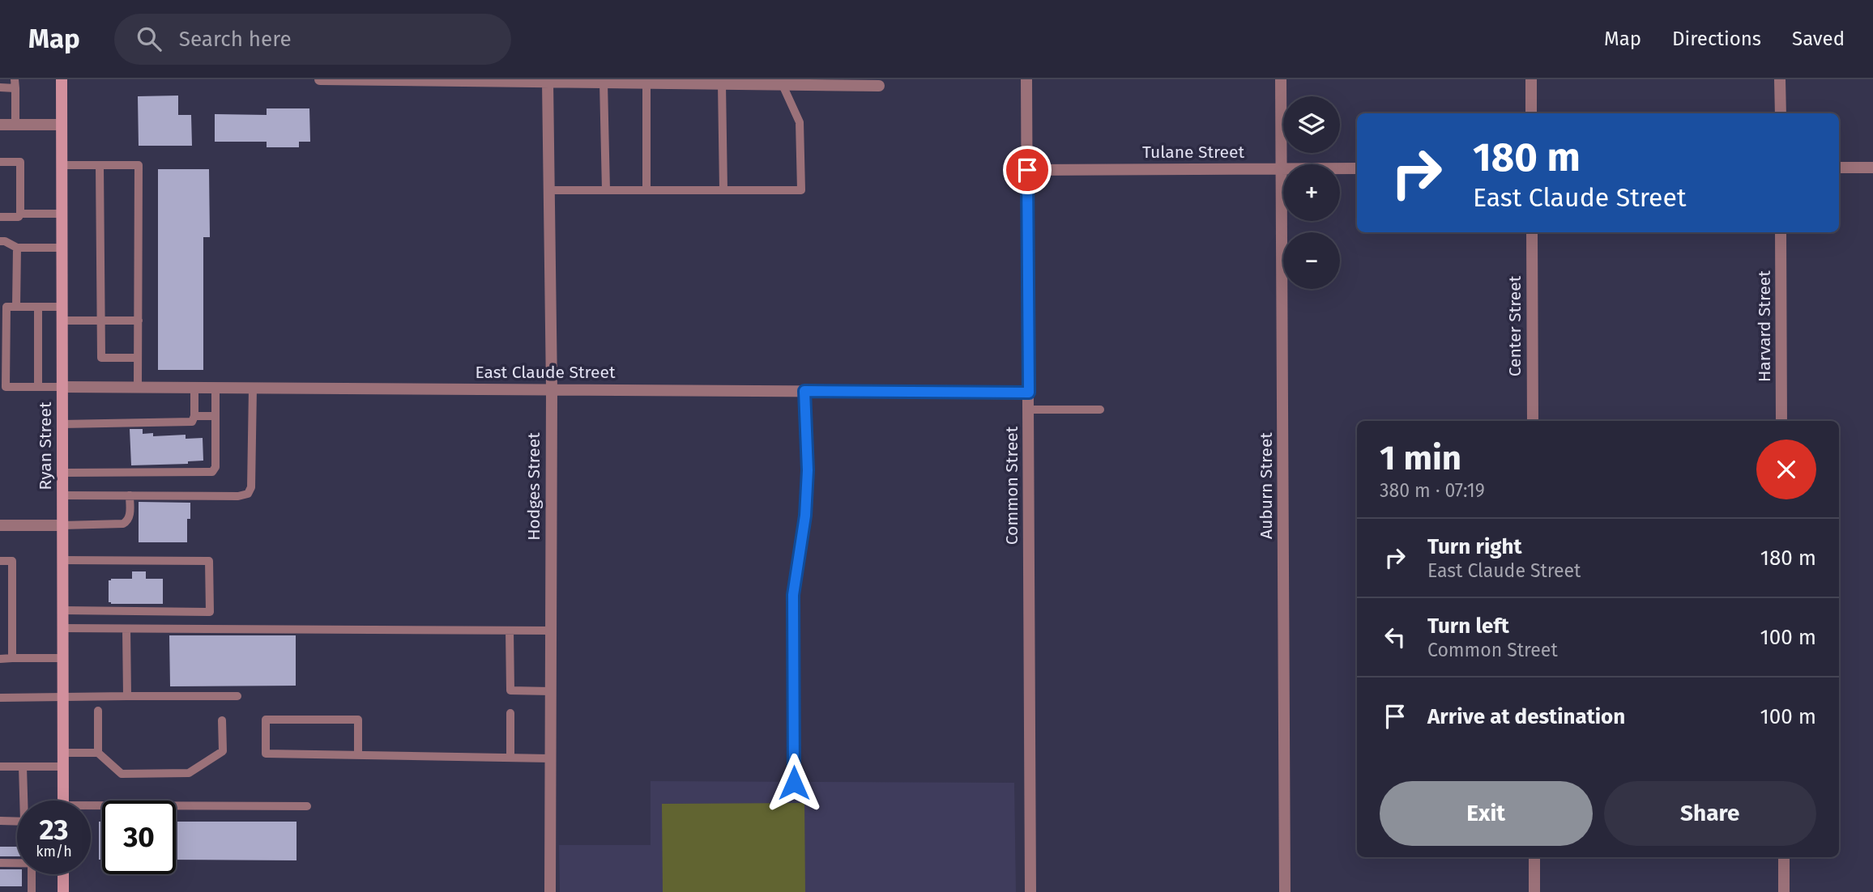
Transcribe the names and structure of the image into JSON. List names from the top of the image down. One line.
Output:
{"streets":{"main road":["Ryan Street"],"street":["Tulane Street","Center Street","Harvard Street","East Claude Street","Common Street","Auburn Street","Hodges Street"]},"crossings":[["Tulane Street","Common Street"],["Tulane Street","Auburn Street"],["East Claude Street","Ryan Street"],["East Claude Street","Common Street"],["East Claude Street","Hodges Street"]],"page":{"header":"Map","search":"Search here","nav":["Map","Directions","Saved"],"map_buttons":["+","−"],"turn":["180 m","East Claude Street"],"heading":["1 min","380 m · 07:19"],"list":[{"name":"Turn right","note":"East Claude Street","value":"180 m"},{"name":"Turn left","note":"Common Street","value":"100 m"},{"name":"Arrive at destination","value":"100 m"}],"buttons":["Exit","Share"],"speed":"23 km/h","limit":"30"}}
